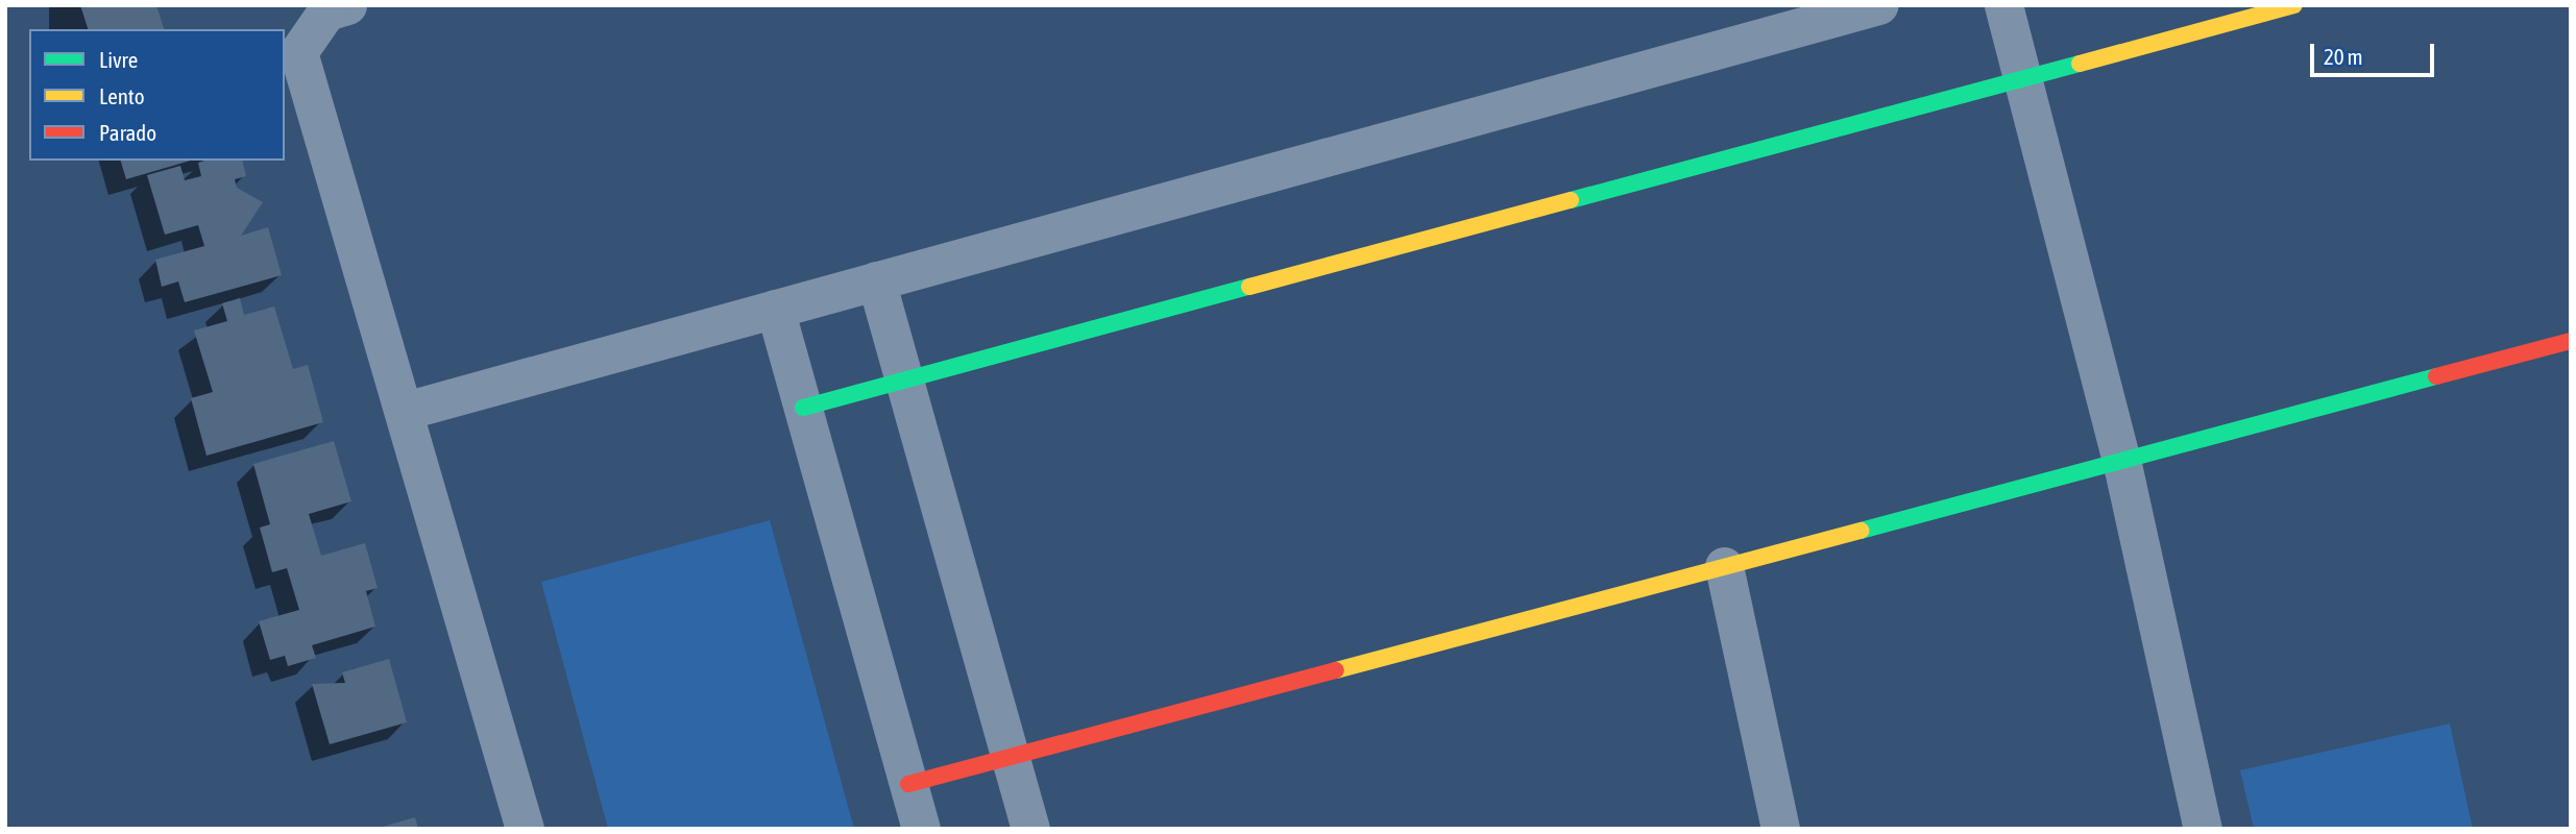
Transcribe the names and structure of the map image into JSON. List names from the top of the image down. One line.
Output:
{"legend":["Livre","Lento","Parado"],"scale_bar":"20 m"}
